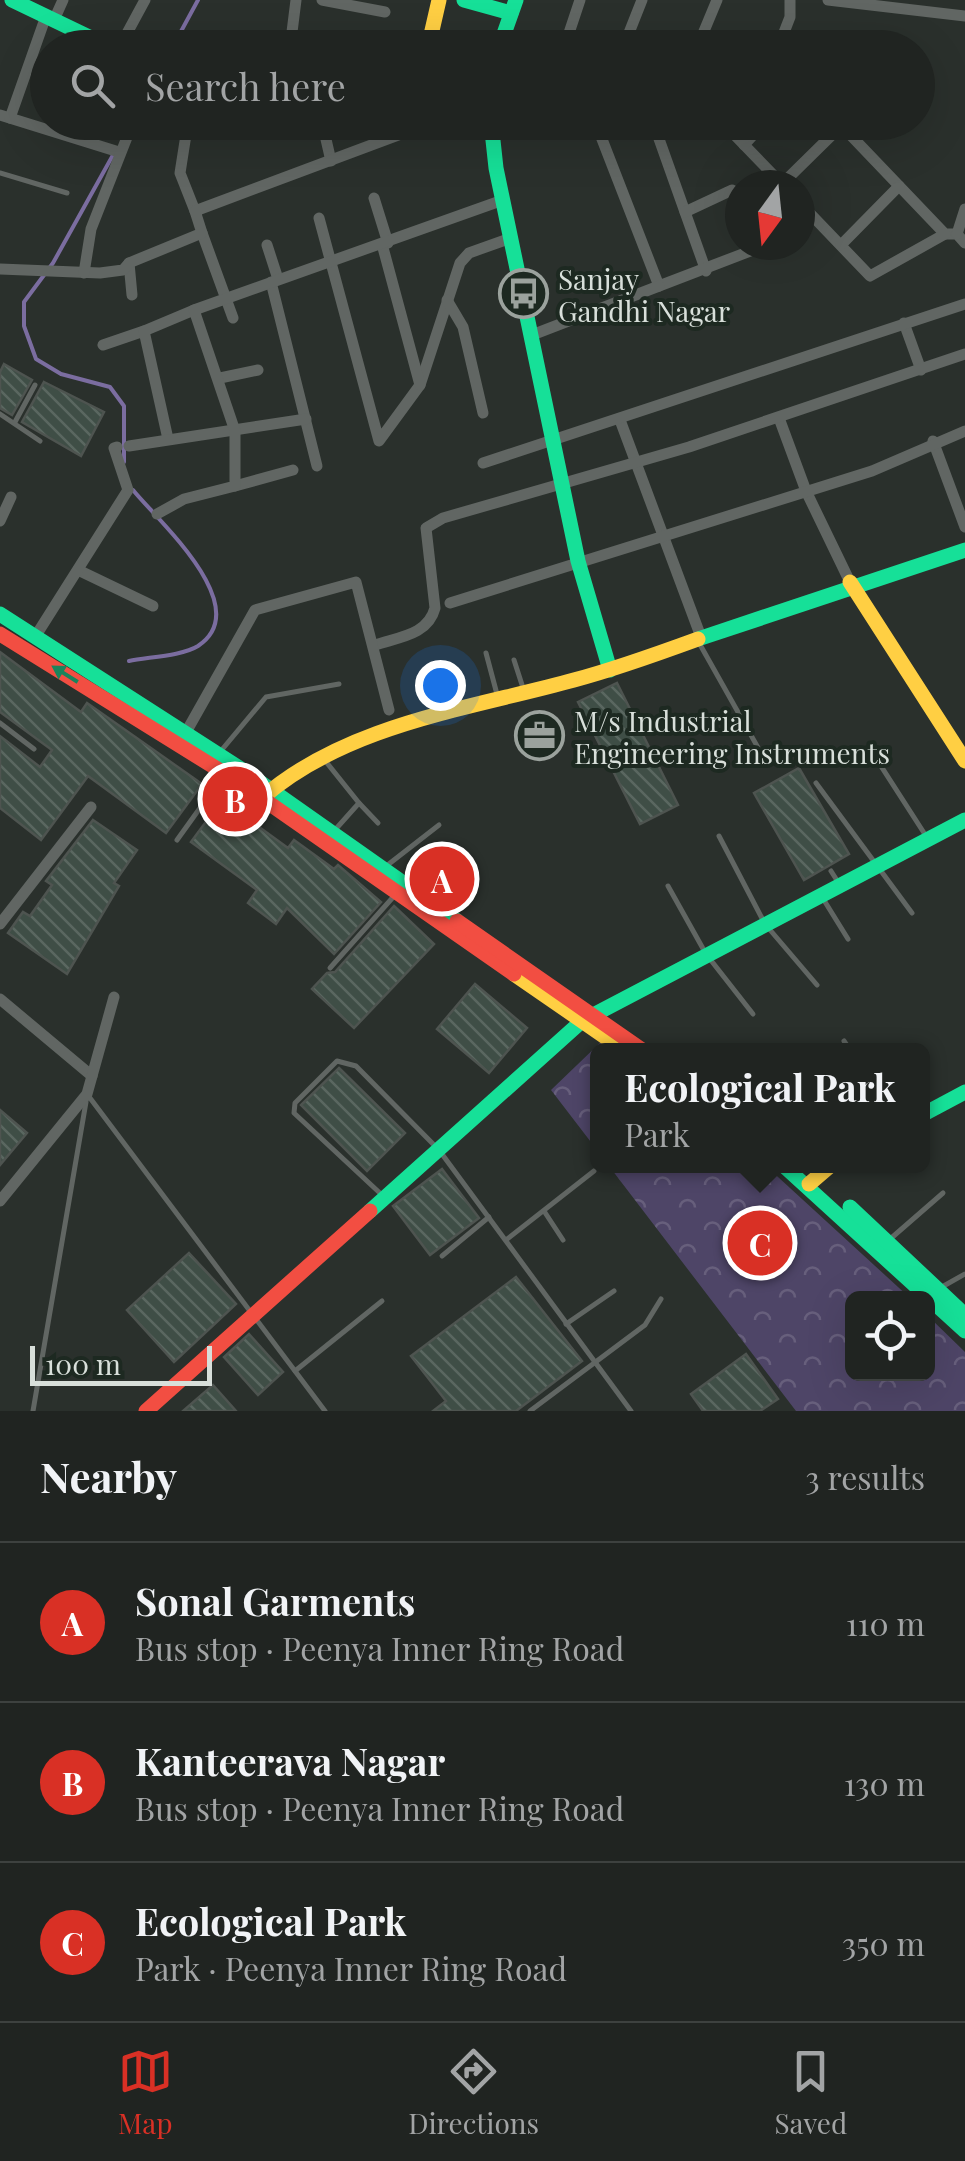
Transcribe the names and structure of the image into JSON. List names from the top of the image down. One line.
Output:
{"places":{"bus stop":["Sanjay Gandhi Nagar"],"office":["M/s Industrial Engineering Instruments"]},"scale_bar":"100 m","north":"bottom","page":{"search":"Search here","pins":["B","A","C"],"popup":["Ecological Park","Park"],"scale":"100 m","heading":["Nearby","3 results"],"list":[{"mark":"A","name":"Sonal Garments","note":"Bus stop · Peenya Inner Ring Road","value":"110 m"},{"mark":"B","name":"Kanteerava Nagar","note":"Bus stop · Peenya Inner Ring Road","value":"130 m"},{"mark":"C","name":"Ecological Park","note":"Park · Peenya Inner Ring Road","value":"350 m"}],"nav":["Map","Directions","Saved"]}}
